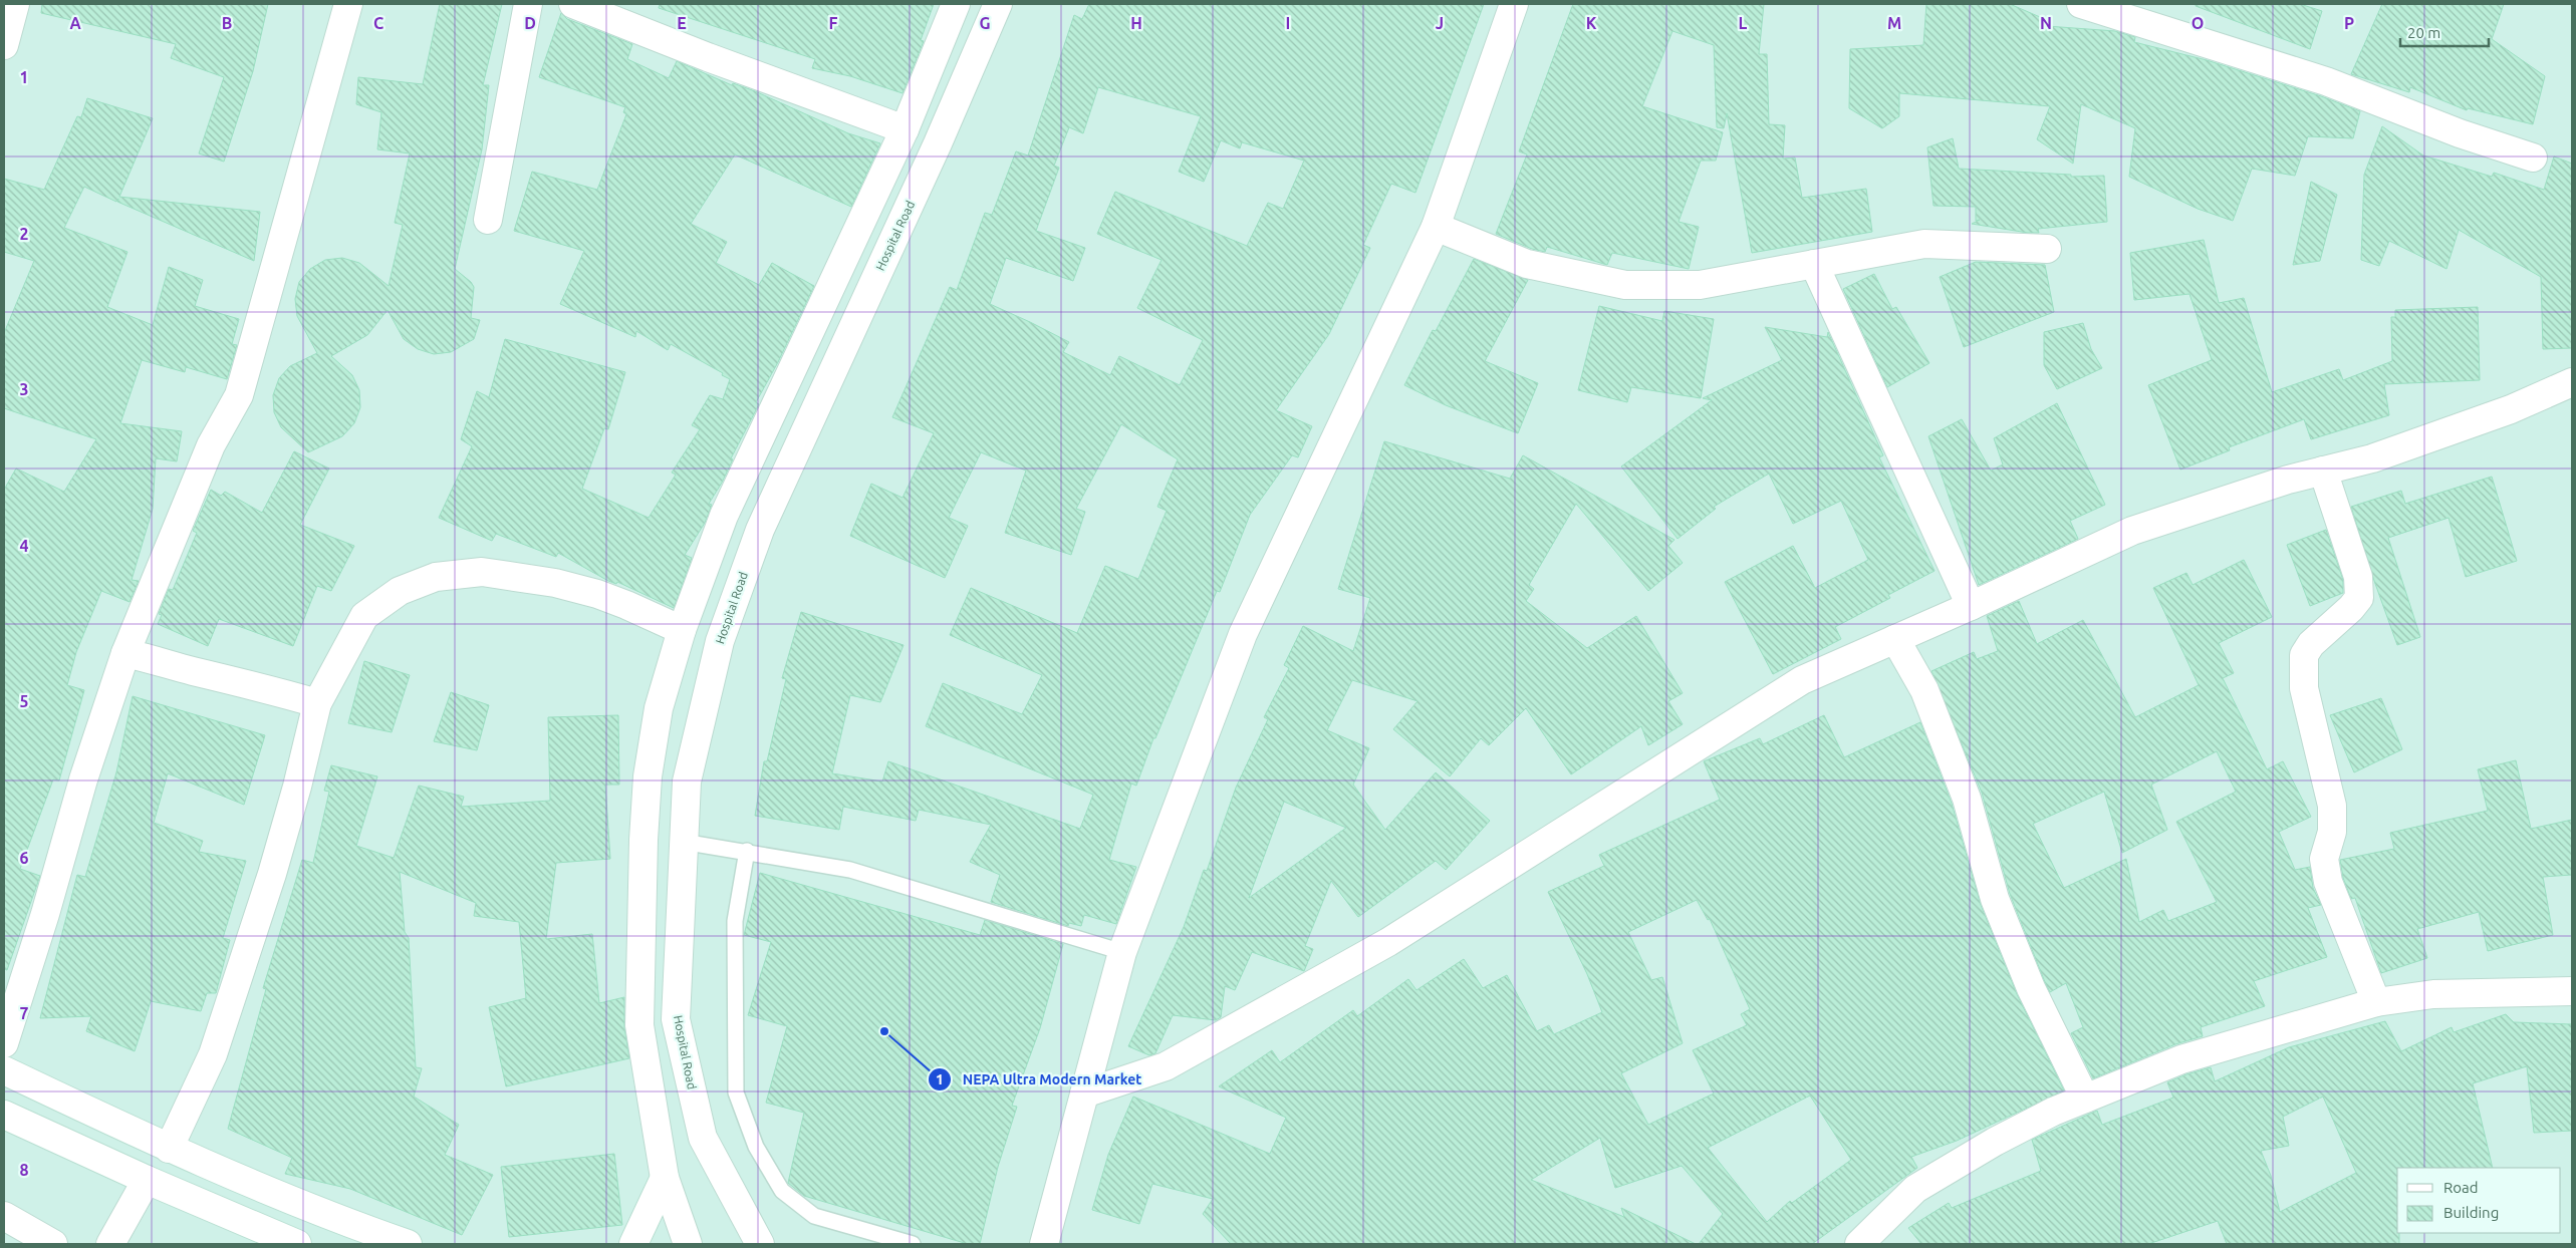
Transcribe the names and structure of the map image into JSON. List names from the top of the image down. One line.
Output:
{"streets":{"street":["Hospital Road"]},"places":["NEPA Ultra Modern Market"],"legend":["Road","Building"],"scale_bar":"20 m","grid":{"columns":["A","B","C","D","E","F","G","H","I","J","K","L","M","N","O","P"],"rows":["1","2","3","4","5","6","7","8"]}}
